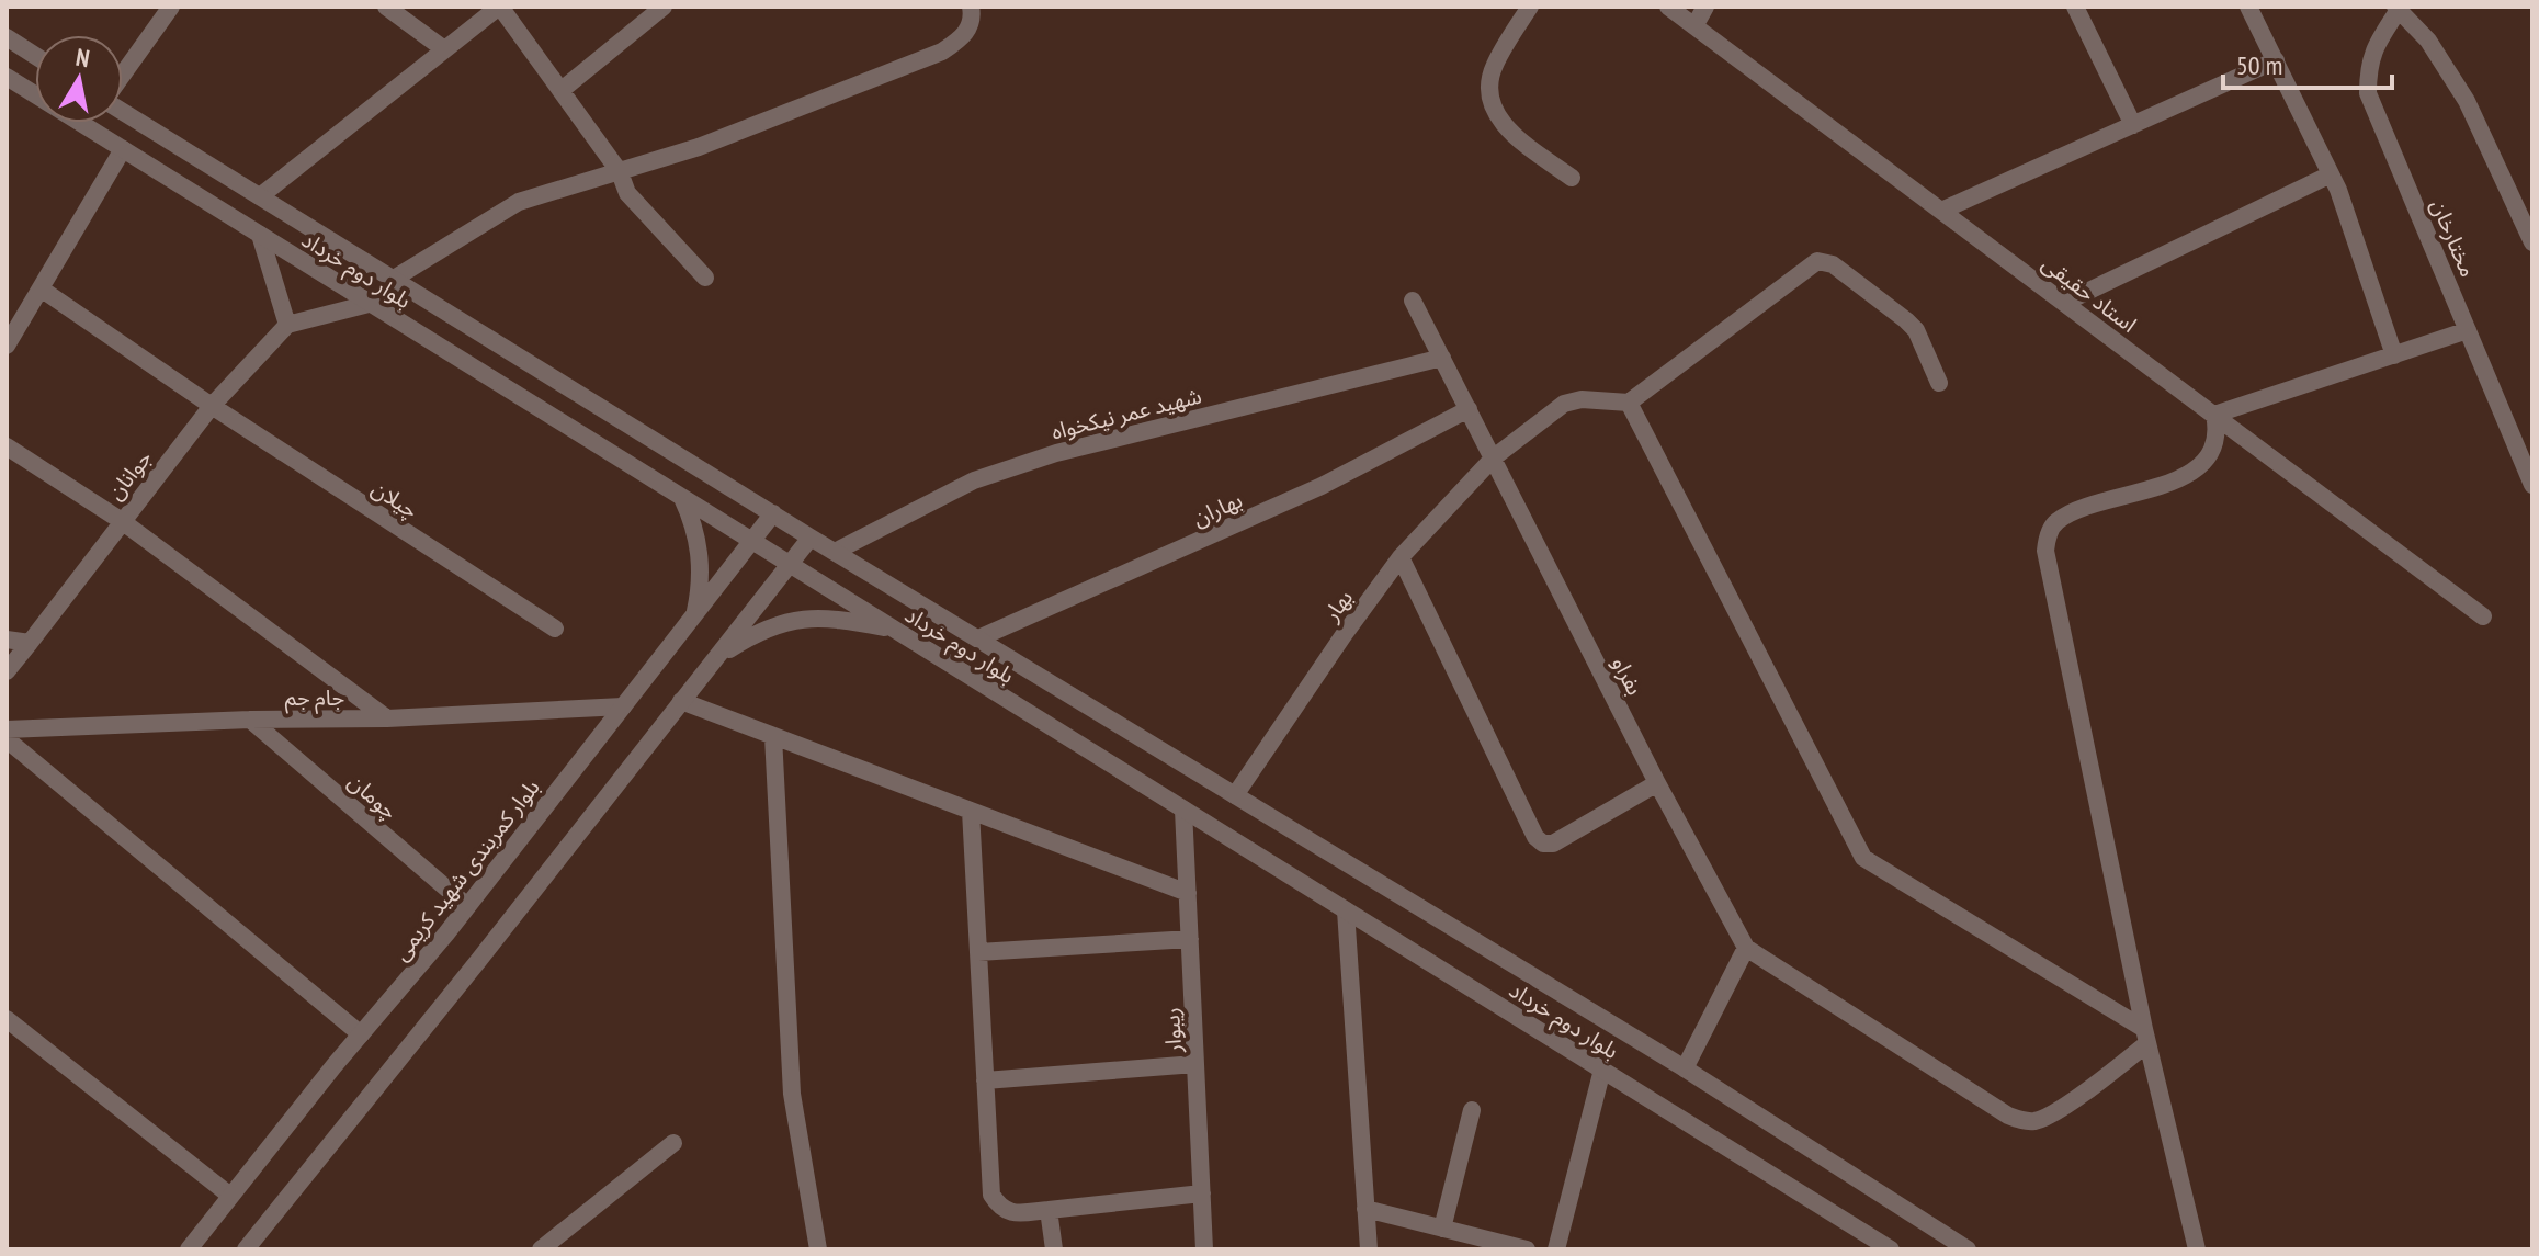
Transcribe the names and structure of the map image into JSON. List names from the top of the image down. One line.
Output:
{"streets":{"street":["مختارخان","بلوار دوم خرداد","استاد حقیقی","شهید عمر نیکخواه","جوانان","چیلان","بهاران","بهار","بفراو","جام جم","چومان","بلوار کمربندی شهید کریمی","ریبوار"]},"crossings":[["بلوار دوم خرداد","شهید عمر نیکخواه"],["بلوار دوم خرداد","بهاران"],["بلوار دوم خرداد","بهار"],["بلوار دوم خرداد","بلوار کمربندی شهید کریمی"],["بلوار دوم خرداد","ریبوار"],["شهید عمر نیکخواه","بفراو"],["جوانان","چیلان"],["بهاران","بفراو"],["بهار","بفراو"],["جام جم","چومان"],["جام جم","بلوار کمربندی شهید کریمی"],["چومان","بلوار کمربندی شهید کریمی"]],"scale_bar":"50 m","north":"top"}
